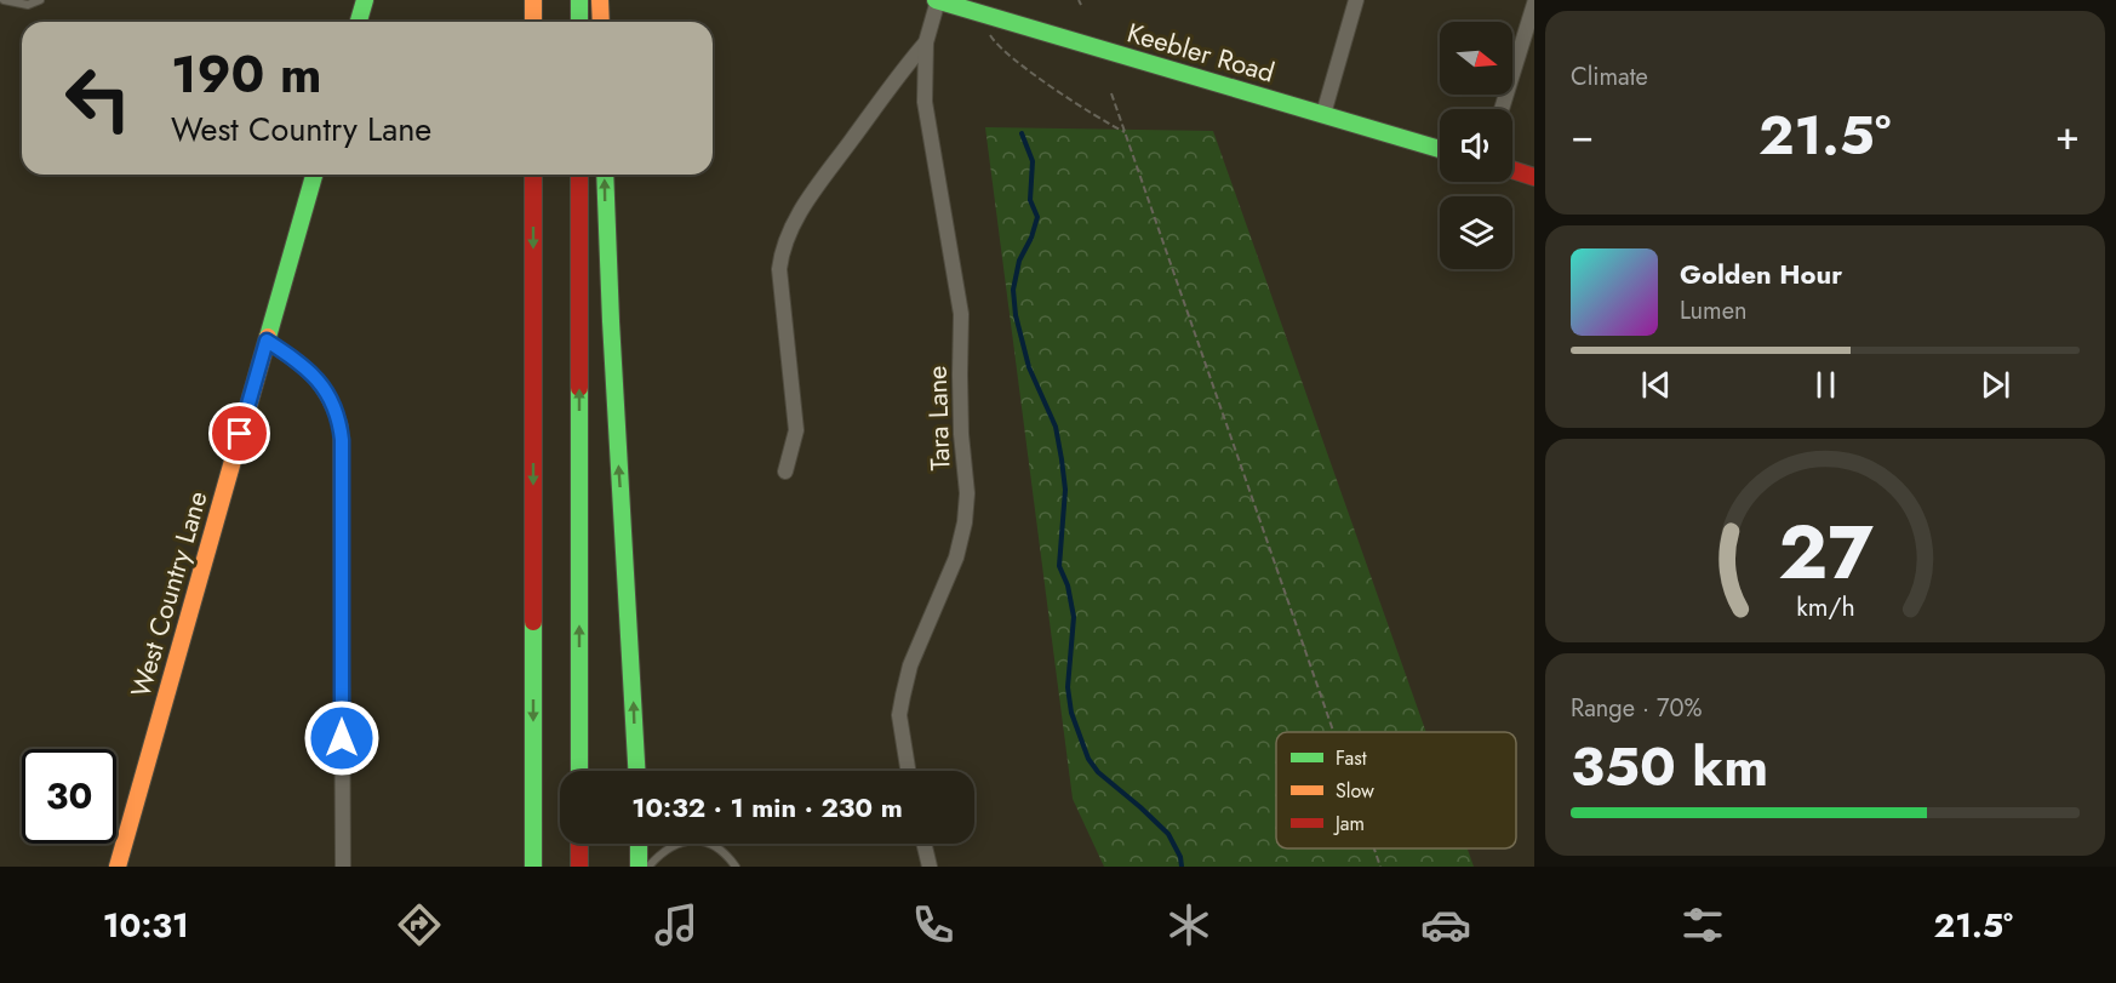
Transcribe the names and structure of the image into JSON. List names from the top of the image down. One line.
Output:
{"streets":{"main road":["Keebler Road","West Country Lane"],"street":["Tara Lane"]},"crossings":[["Keebler Road","Tara Lane"]],"legend":["Fast","Slow","Jam"],"north":"right","page":{"tile":["Climate",["Range · 70%","350 km"]],"turn":["190 m","West Country Lane"],"heat":["−","21.5°","+"],"song":["Golden Hour","Lumen"],"limit":"30","trip":"10:32 · 1 min · 230 m","tabs":["10:31","21.5°"],"gauge":["27","km/h"]}}
